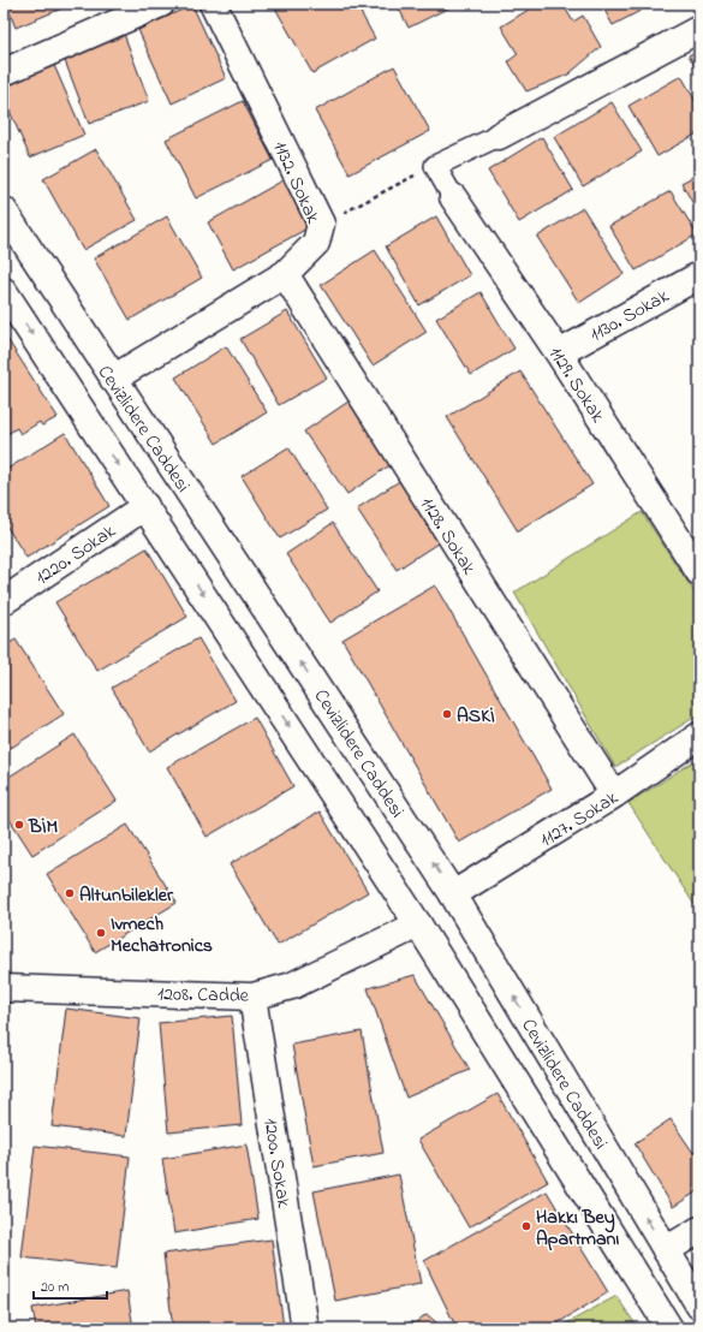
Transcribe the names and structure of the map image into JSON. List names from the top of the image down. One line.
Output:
{"streets":{"street":["1132. Sokak","1130. Sokak","1129. Sokak","Cevizlidere Caddesi","1128. Sokak","1220. Sokak","1127. Sokak","1208. Cadde","1200. Sokak"]},"crossings":[["1132. Sokak","Cevizlidere Caddesi"],["1132. Sokak","1128. Sokak"],["1130. Sokak","1129. Sokak"],["Cevizlidere Caddesi","1127. Sokak"],["1128. Sokak","1127. Sokak"],["1208. Cadde","1200. Sokak"]],"places":["ASKİ","BİM","Altunbilekler","Ivmech Mechatronics","Hakkı Bey Apartmanı"],"scale_bar":"20 m"}
